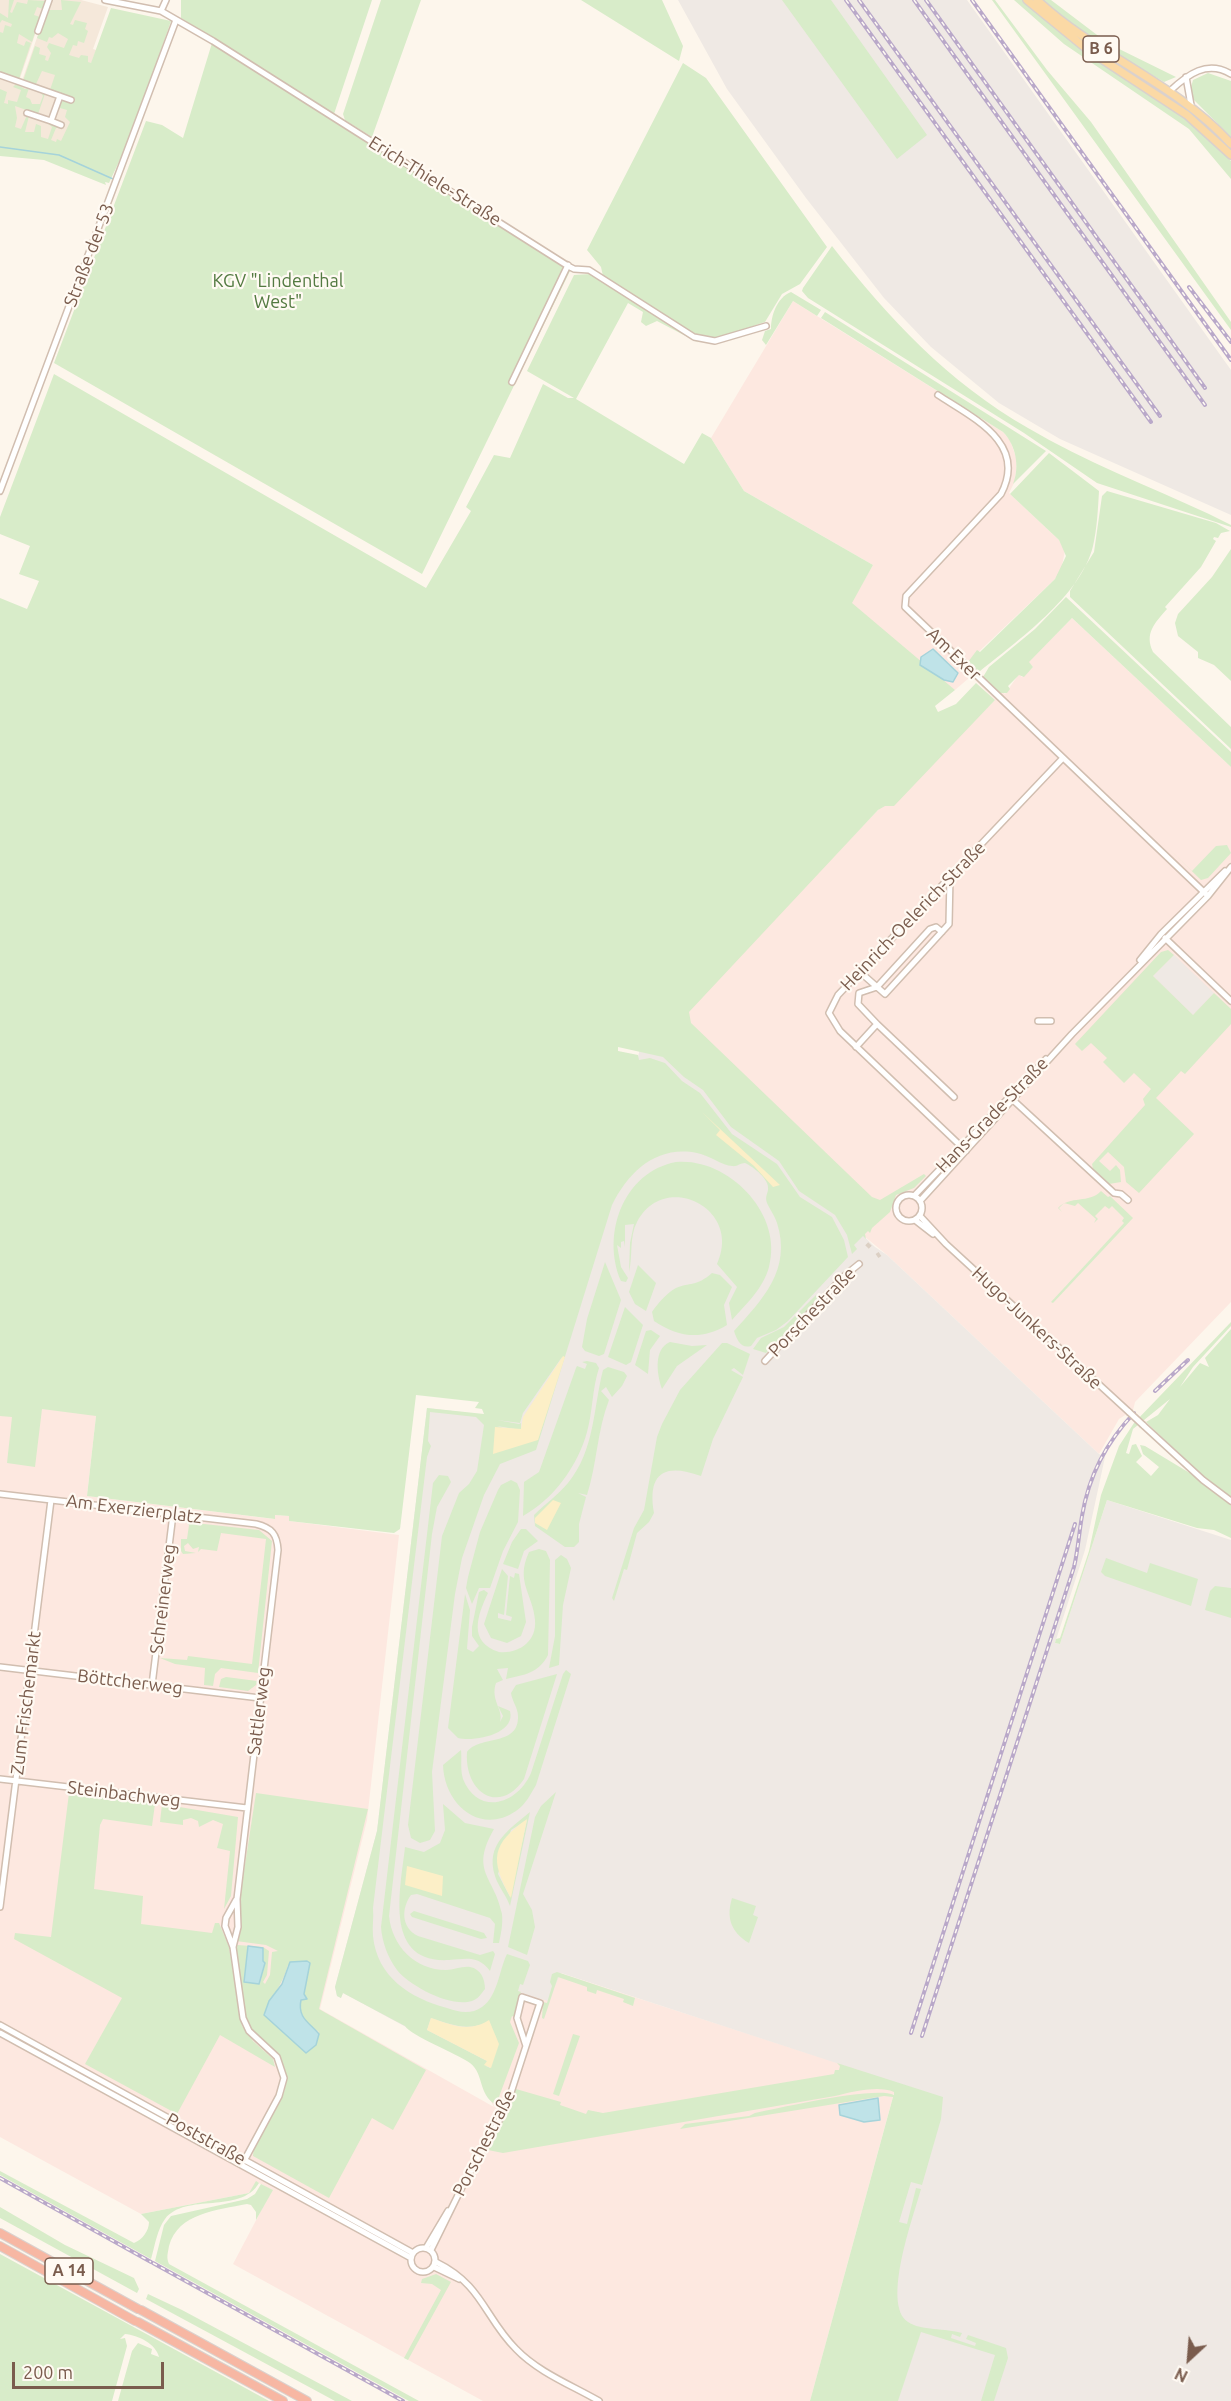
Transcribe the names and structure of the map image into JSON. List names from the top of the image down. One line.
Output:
{"streets":{"highway":["A 14"],"main road":["B 6"],"street":["Erich-Thiele-Straße","Straße der 53","Am Exer","Heinrich-Oelerich-Straße","Hans-Grade-Straße","Porschestraße","Hugo-Junkers-Straße","Am Exerzierplatz","Schreinerweg","Böttcherweg","Zum Frischemarkt","Sattlerweg","Steinbachweg","Poststraße"]},"crossings":[["Erich-Thiele-Straße","Straße der 53"],["Am Exer","Heinrich-Oelerich-Straße"],["Am Exer","Hans-Grade-Straße"],["Heinrich-Oelerich-Straße","Hans-Grade-Straße"],["Hans-Grade-Straße","Hugo-Junkers-Straße"],["Porschestraße","Poststraße"],["Am Exerzierplatz","Schreinerweg"],["Am Exerzierplatz","Zum Frischemarkt"],["Am Exerzierplatz","Sattlerweg"],["Schreinerweg","Böttcherweg"],["Böttcherweg","Zum Frischemarkt"],["Böttcherweg","Sattlerweg"],["Zum Frischemarkt","Steinbachweg"],["Sattlerweg","Steinbachweg"],["Sattlerweg","Poststraße"]],"parks":["KGV \"Lindenthal West\""],"scale_bar":"200 m","north":"bottom left"}
